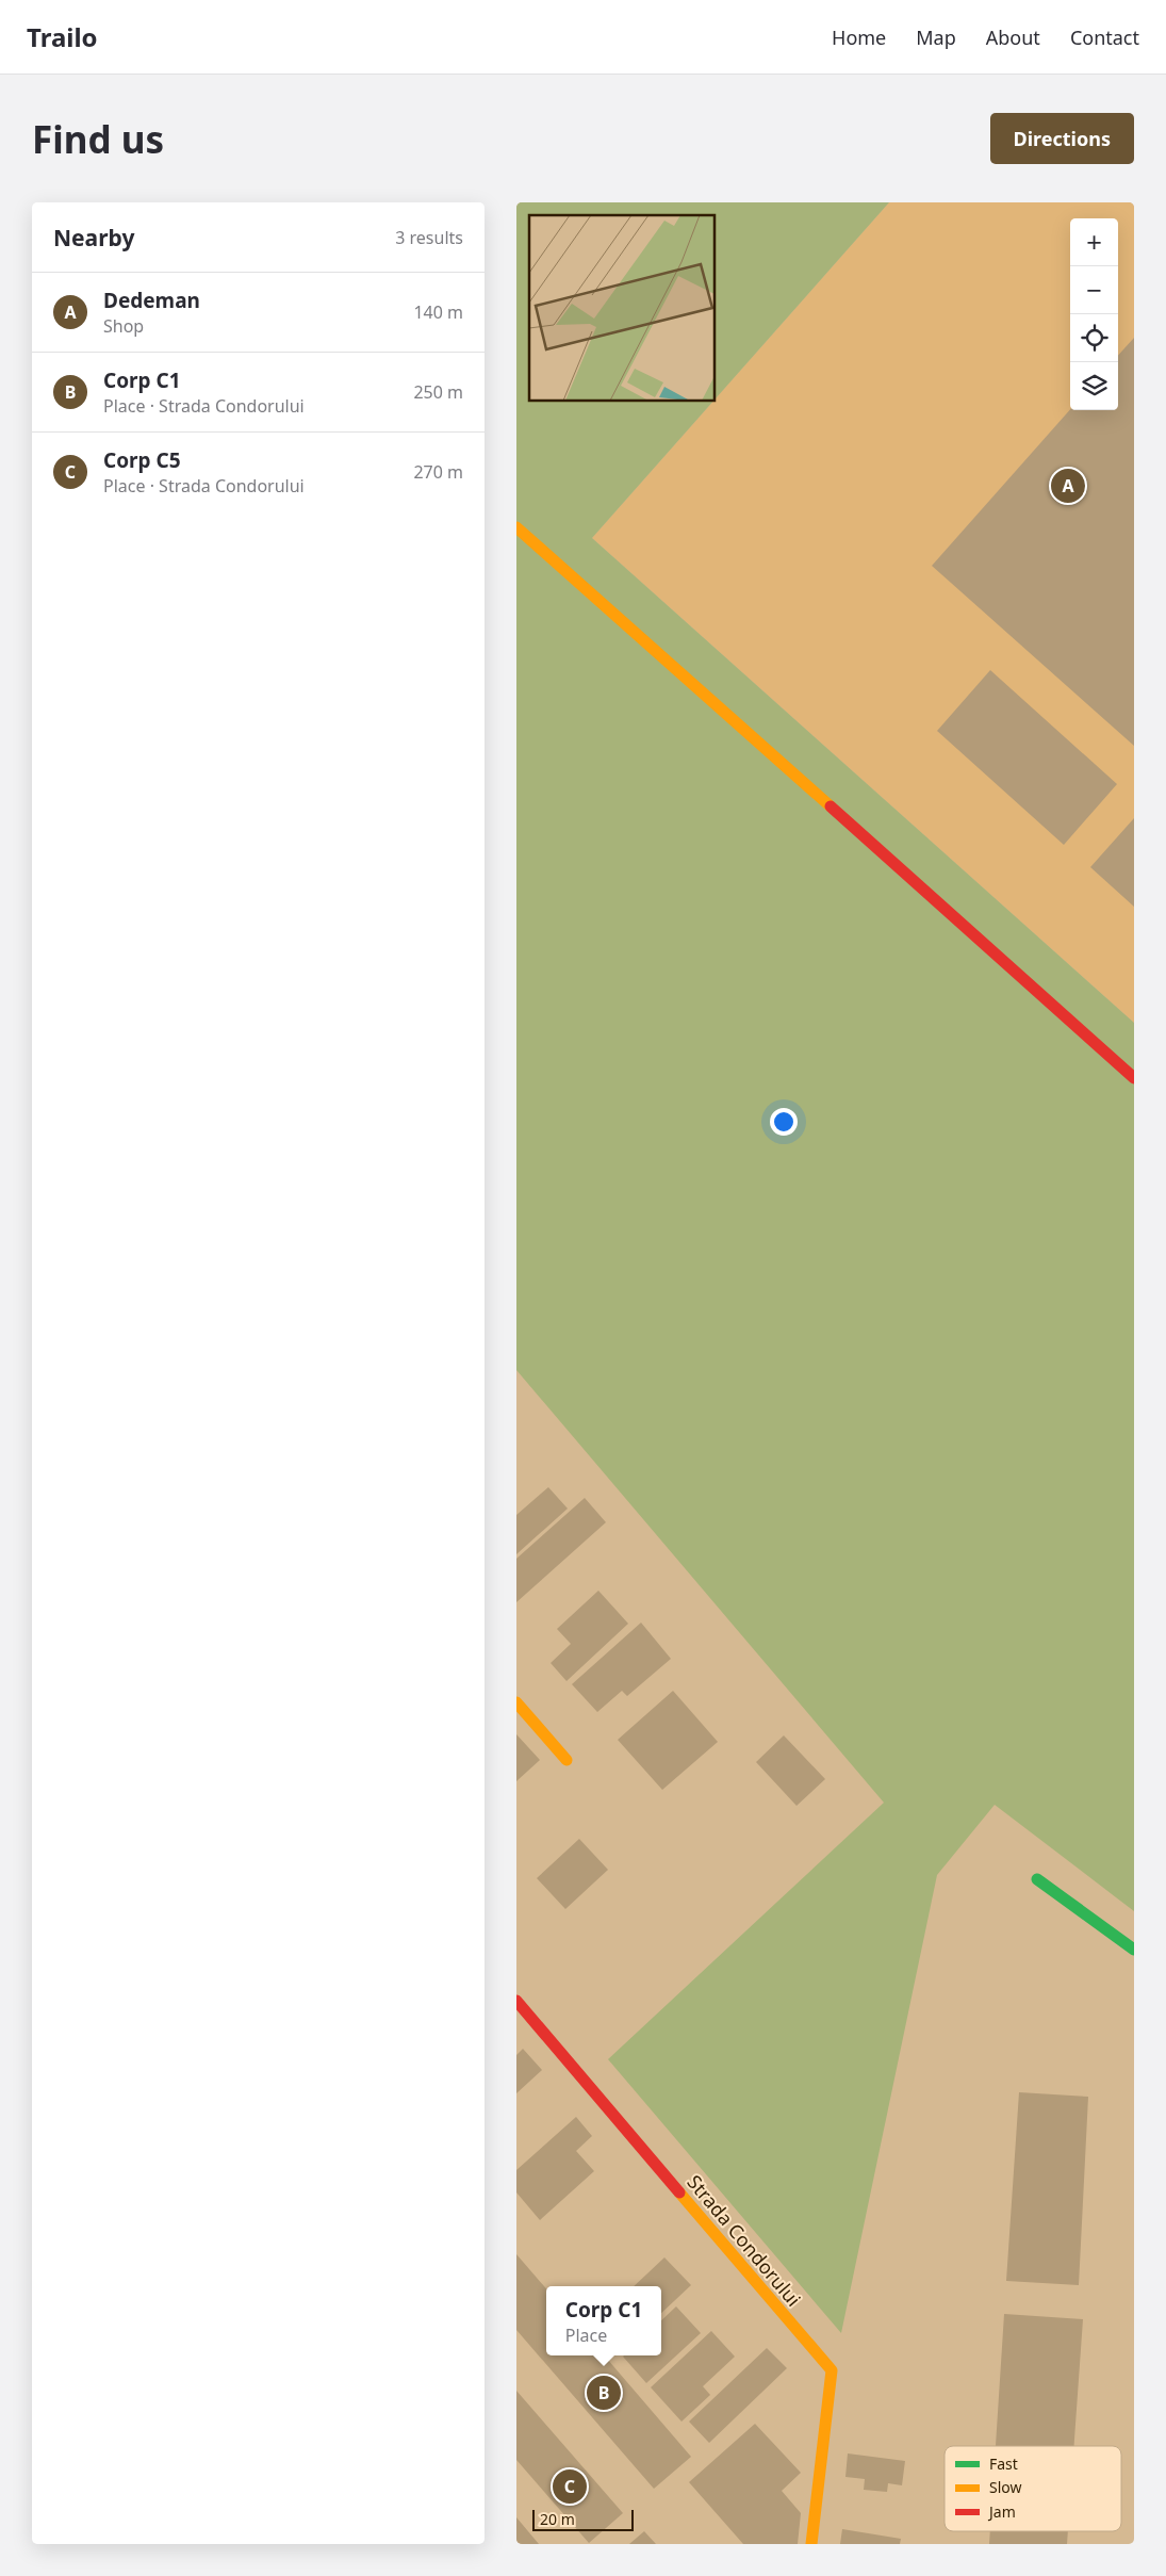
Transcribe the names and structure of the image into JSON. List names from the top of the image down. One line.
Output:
{"streets":{"street":["Strada Condorului"]},"legend":["Fast","Slow","Jam"],"scale_bar":"20 m","page":{"header":"Trailo","nav":["Home","Map","About","Contact"],"buttons":"Directions","title":"Find us","heading":["Nearby","3 results"],"map_buttons":["+","−"],"list":[{"mark":"A","name":"Dedeman","note":"Shop","value":"140 m"},{"mark":"B","name":"Corp C1","note":"Place · Strada Condorului","value":"250 m"},{"mark":"C","name":"Corp C5","note":"Place · Strada Condorului","value":"270 m"}],"pins":["A","B","C"],"popup":["Corp C1","Place"],"scale":"20 m"}}
